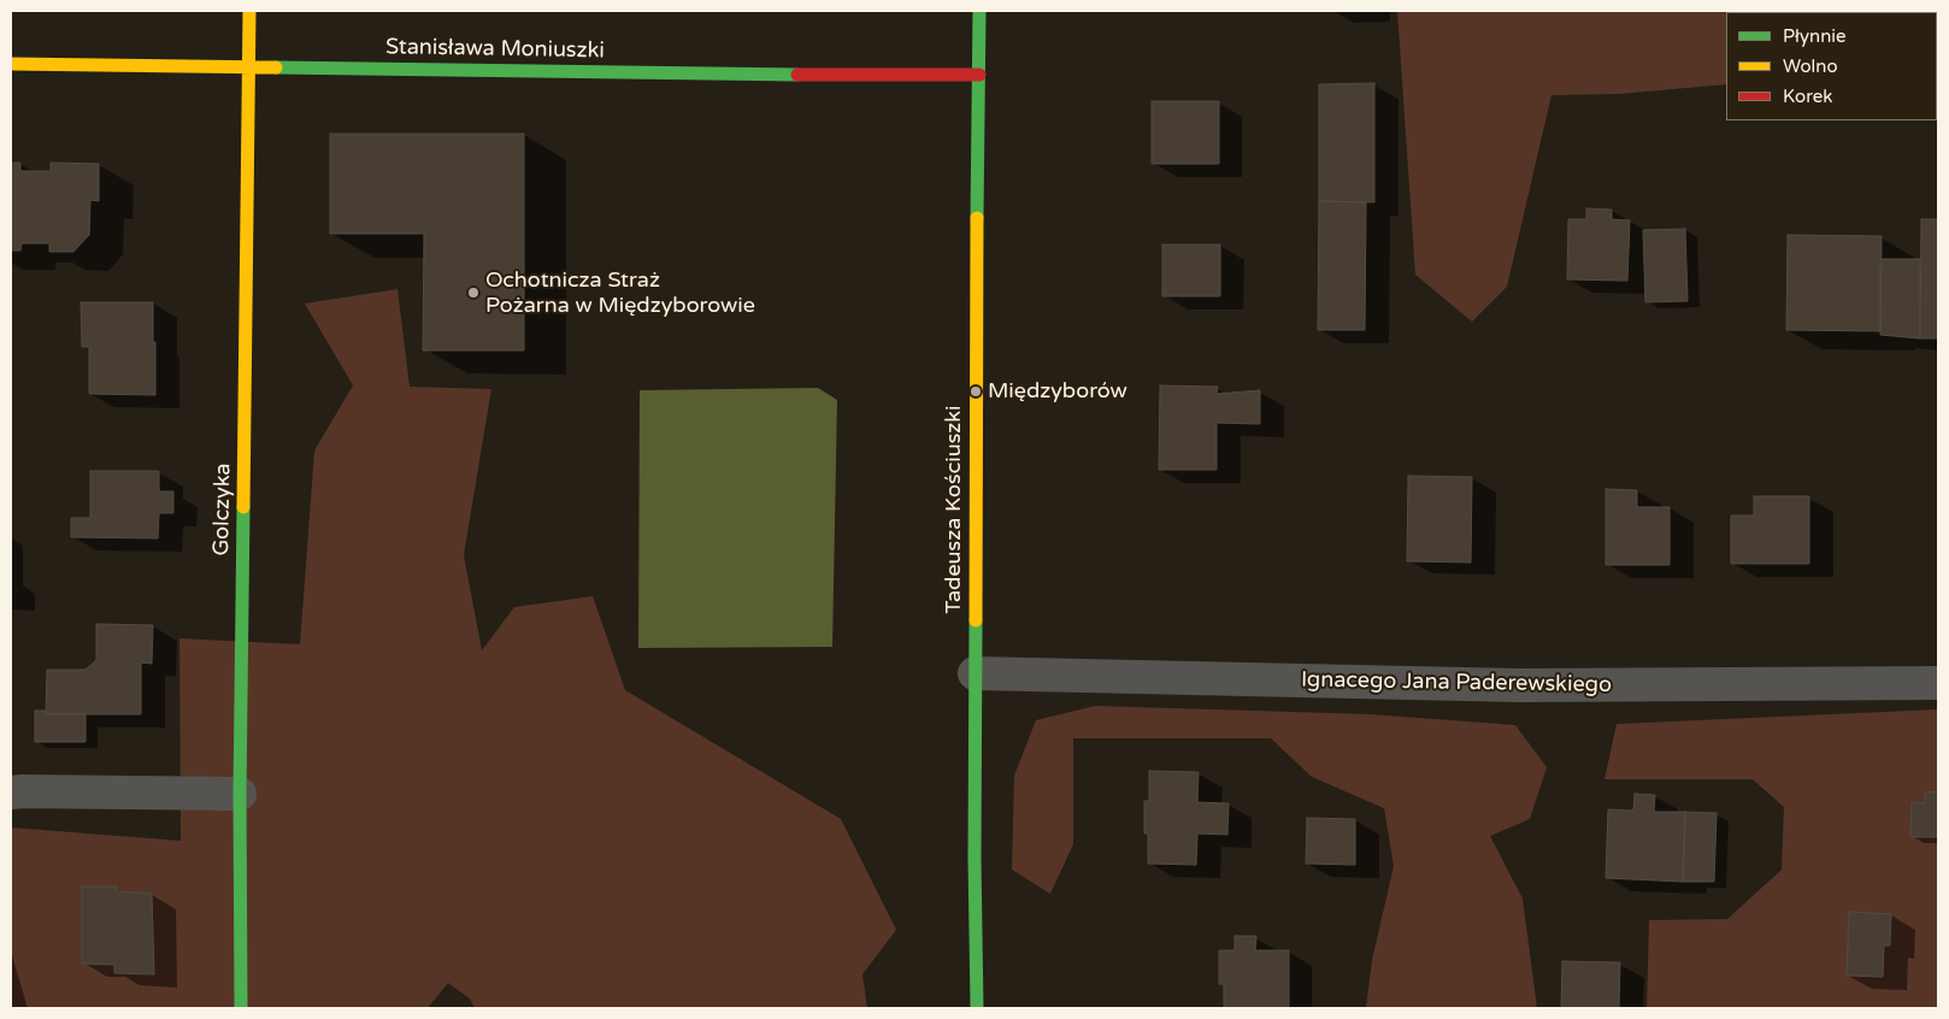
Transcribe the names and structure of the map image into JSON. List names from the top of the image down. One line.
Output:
{"streets":{"street":["Stanisława Moniuszki","Golczyka","Tadeusza Kościuszki","Ignacego Jana Paderewskiego"]},"crossings":[["Stanisława Moniuszki","Golczyka"],["Stanisława Moniuszki","Tadeusza Kościuszki"],["Tadeusza Kościuszki","Ignacego Jana Paderewskiego"]],"places":["Ochotnicza Straż Pożarna w Międzyborowie","Międzyborów"],"legend":["Płynnie","Wolno","Korek"]}
